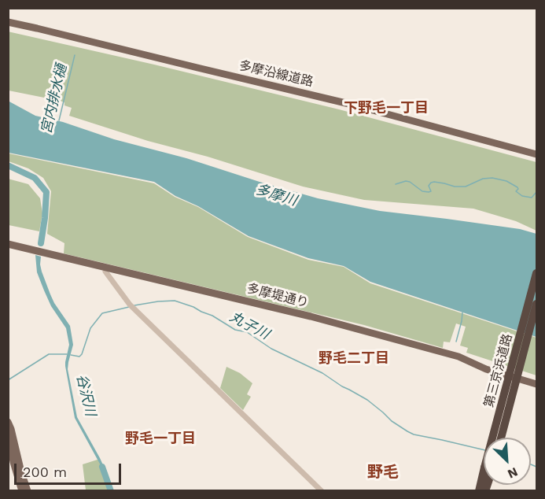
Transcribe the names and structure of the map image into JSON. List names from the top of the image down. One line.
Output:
{"streets":{"highway":["第三京浜道路"],"main road":["多摩沿線道路","多摩堤通り"]},"districts":["下野毛一丁目","野毛二丁目","野毛一丁目","野毛"],"water":["宮内排水樋","多摩川","丸子川","谷沢川"],"scale_bar":"200 m","north":"bottom right"}
